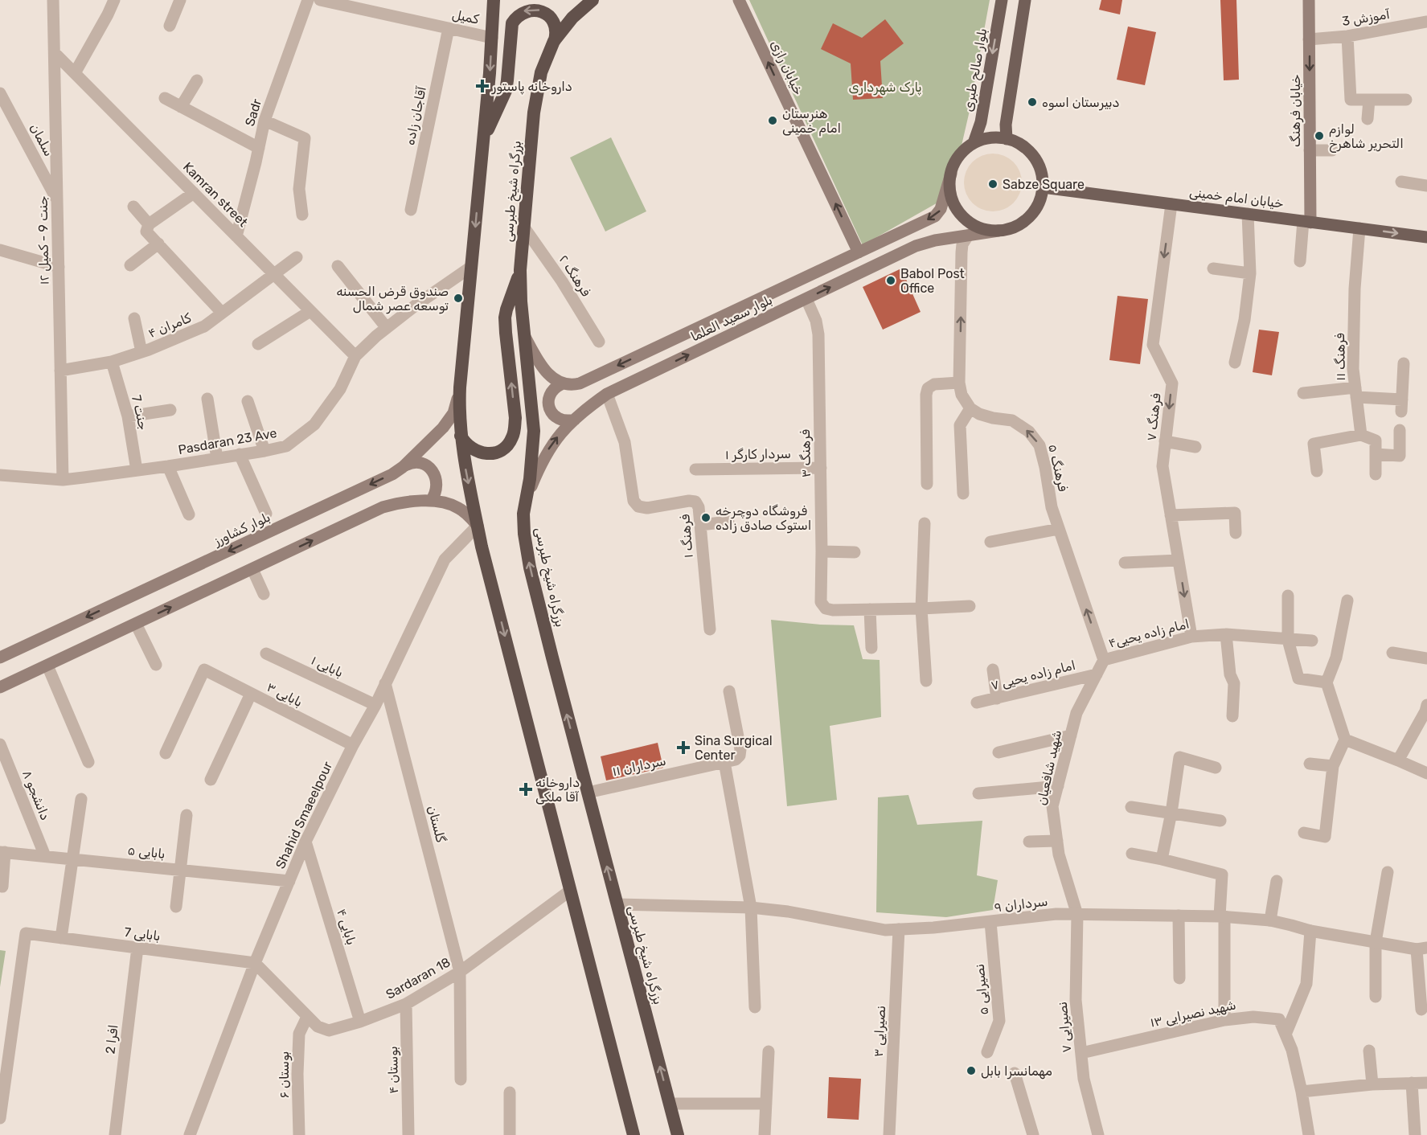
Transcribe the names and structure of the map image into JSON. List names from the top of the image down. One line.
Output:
{"streets":{"highway":["بزرگراه شیخ طبرسی"],"main road":["خیابان رازی","بلوار صالح طبری","خیابان فرهنگ","خیابان امام خمینی","بلوار سعید العلما","بلوار کشاورز"],"street":["کمیل","آموزش 3","Sadr","آقاجان زاده","سلمان","Kamran street","جنت 9 - کمیل ۱۲","فرهنگ ۲","کامران ۴","فرهنگ ۱۱","جنت 7","فرهنگ ۷","Pasdaran 23 Ave","فرهنگ ۳","سردار کارگر ۱","فرهنگ ۵","فرهنگ ۱","امام زاده یحیی۴","بابایی ۱","امام زاده یحیی ۷","بابایی ۳","سرداران ۱۱","شهید شافعیان","دانشجو ۸","Shahid Smaeelpour","گلستان","بابایی ۵","سرداران ۹","بابایی ۴","بابایی 7","Sardaran 18","نصیرایی ۵","شهید نصیرایی ۱۳","نصیرایی ۷","نصیرایی ۳","افرا 2","بوستان ۴","بوستان ۶"]},"crossings":[["کمیل","آقاجان زاده"],["آموزش 3","خیابان فرهنگ"],["خیابان رازی","بلوار سعید العلما"],["بلوار صالح طبری","خیابان امام خمینی"],["بلوار صالح طبری","بلوار سعید العلما"],["خیابان فرهنگ","خیابان امام خمینی"],["Sadr","Kamran street"],["سلمان","جنت 9 - کمیل ۱۲"],["بزرگراه شیخ طبرسی","فرهنگ ۲"],["بزرگراه شیخ طبرسی","بلوار سعید العلما"],["بزرگراه شیخ طبرسی","سرداران ۱۱"],["بزرگراه شیخ طبرسی","سرداران ۹"],["Kamran street","جنت 9 - کمیل ۱۲"],["Kamran street","کامران ۴"],["Kamran street","Pasdaran 23 Ave"],["خیابان امام خمینی","بلوار سعید العلما"],["خیابان امام خمینی","فرهنگ ۱۱"],["خیابان امام خمینی","فرهنگ ۷"],["جنت 9 - کمیل ۱۲","کامران ۴"],["جنت 9 - کمیل ۱۲","Pasdaran 23 Ave"],["بلوار سعید العلما","فرهنگ ۳"],["بلوار سعید العلما","فرهنگ ۱"],["کامران ۴","جنت 7"],["جنت 7","Pasdaran 23 Ave"],["فرهنگ ۷","امام زاده یحیی۴"],["فرهنگ ۳","سردار کارگر ۱"],["فرهنگ ۵","امام زاده یحیی۴"],["فرهنگ ۵","شهید شافعیان"],["امام زاده یحیی۴","شهید شافعیان"],["بابایی ۱","Shahid Smaeelpour"],["امام زاده یحیی ۷","شهید شافعیان"],["بابایی ۳","Shahid Smaeelpour"],["شهید شافعیان","سرداران ۹"],["شهید شافعیان","نصیرایی ۷"],["دانشجو ۸","بابایی ۵"],["Shahid Smaeelpour","گلستان"],["Shahid Smaeelpour","بابایی ۵"],["Shahid Smaeelpour","بابایی ۴"],["Shahid Smaeelpour","بابایی 7"],["Shahid Smaeelpour","Sardaran 18"],["گلستان","Sardaran 18"],["سرداران ۹","نصیرایی ۵"],["سرداران ۹","نصیرایی ۷"],["سرداران ۹","نصیرایی ۳"],["بابایی ۴","Sardaran 18"],["بابایی 7","Sardaran 18"],["بابایی 7","افرا 2"],["Sardaran 18","بوستان ۴"],["Sardaran 18","بوستان ۶"],["شهید نصیرایی ۱۳","نصیرایی ۷"]],"one_way":["خیابان رازی","خیابان فرهنگ","فرهنگ ۵"],"parks":["پارک شهرداری"],"places":{"health":["داروخانه پاستور","Sina Surgical Center","داروخانه آقا ملکی"],"other":["دبیرستان اسوه","هنرستان امام خمینی","لوازم التحریر شاهرخ","Sabze Square","Babol Post Office","صندوق قرض الحسنه توسعه عصر شمال","فروشگاه دوچرخه استوک صادق زاده","مهمانسرا بابل"]}}
